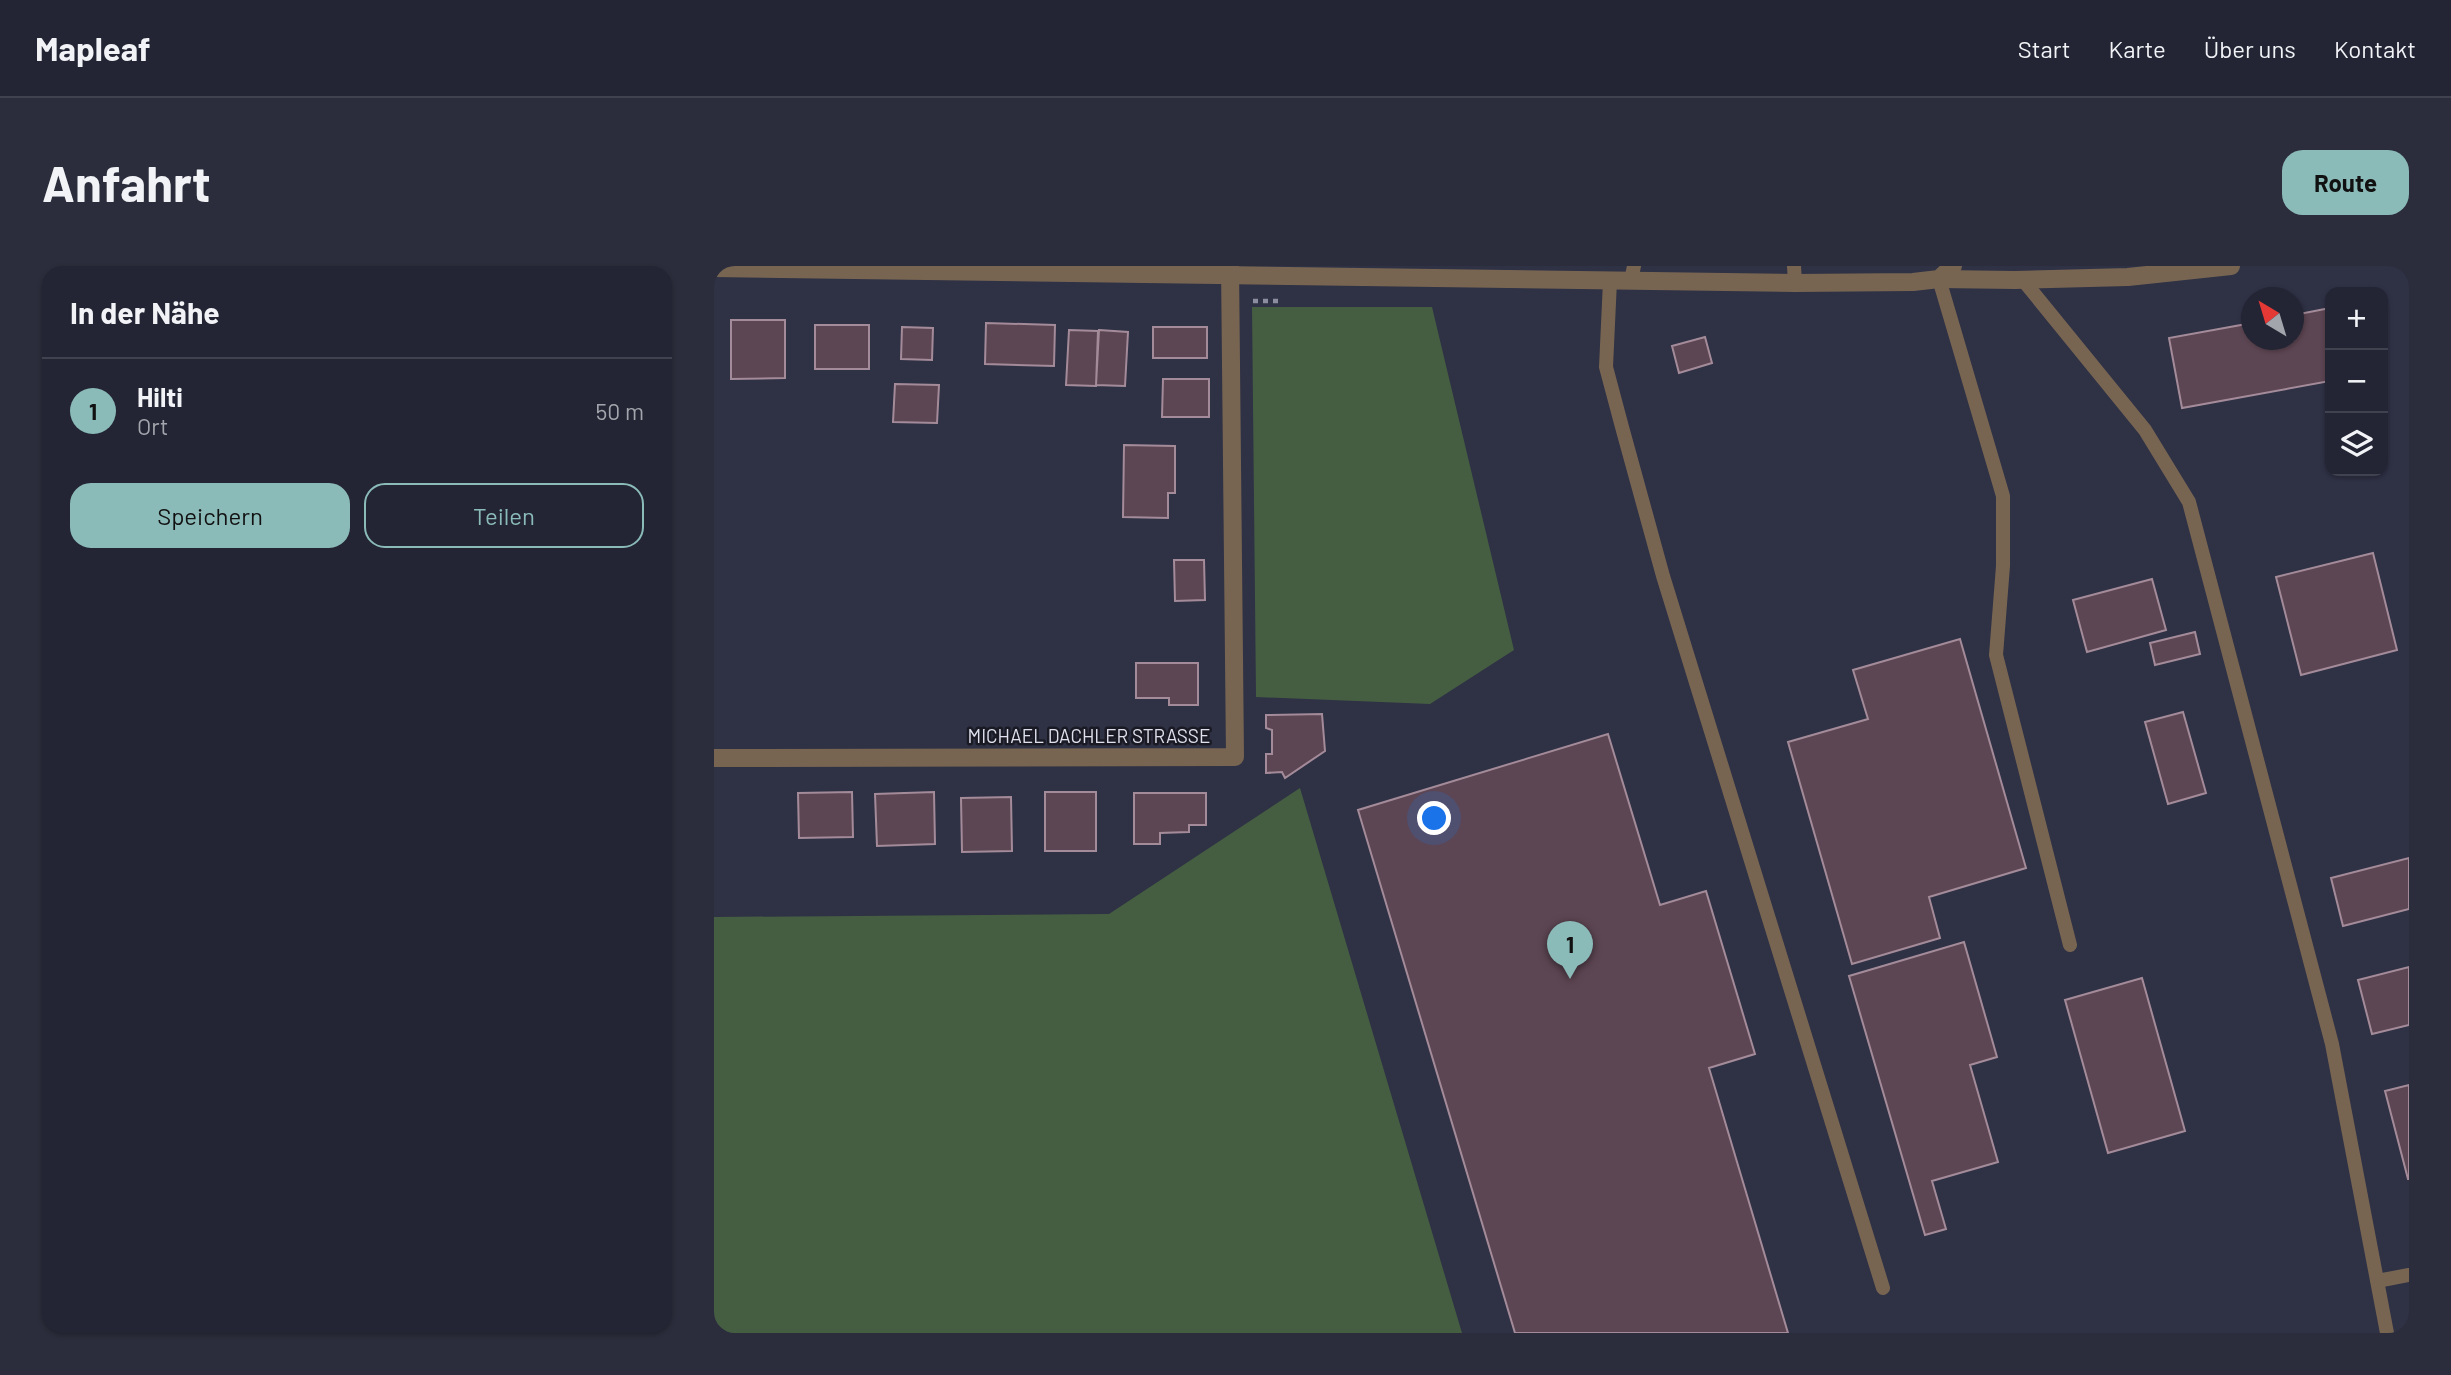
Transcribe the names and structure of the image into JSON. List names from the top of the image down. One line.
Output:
{"streets":{"street":["MICHAEL DACHLER STRASSE"]},"north":"top left","page":{"header":"Mapleaf","nav":["Start","Karte","Über uns","Kontakt"],"buttons":["Route",["Speichern","Teilen"]],"title":"Anfahrt","heading":"In der Nähe","map_buttons":["+","−"],"list":[{"mark":"1","name":"Hilti","note":"Ort","value":"50 m"}],"pins":"1"}}
